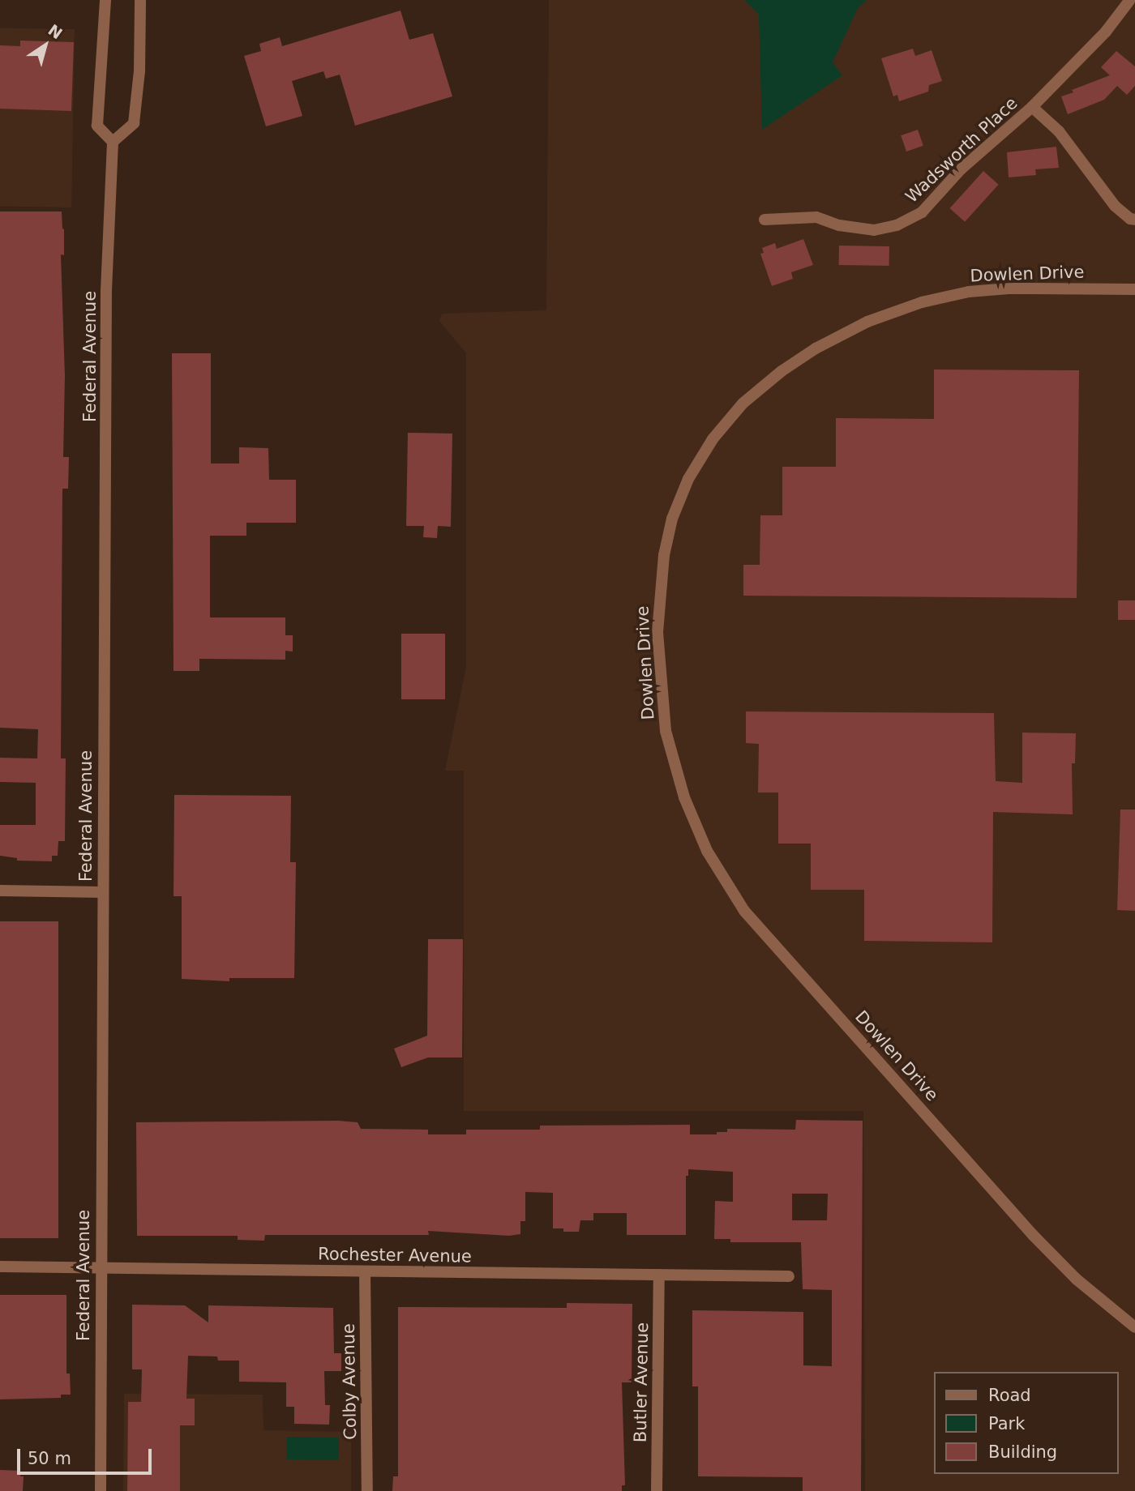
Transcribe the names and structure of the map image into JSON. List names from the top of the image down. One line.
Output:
{"streets":{"street":["Wadsworth Place","Dowlen Drive","Federal Avenue","Rochester Avenue","Colby Avenue","Butler Avenue"]},"crossings":[["Federal Avenue","Rochester Avenue"],["Rochester Avenue","Colby Avenue"],["Rochester Avenue","Butler Avenue"]],"legend":["Road","Park","Building"],"scale_bar":"50 m","north":"top right"}
